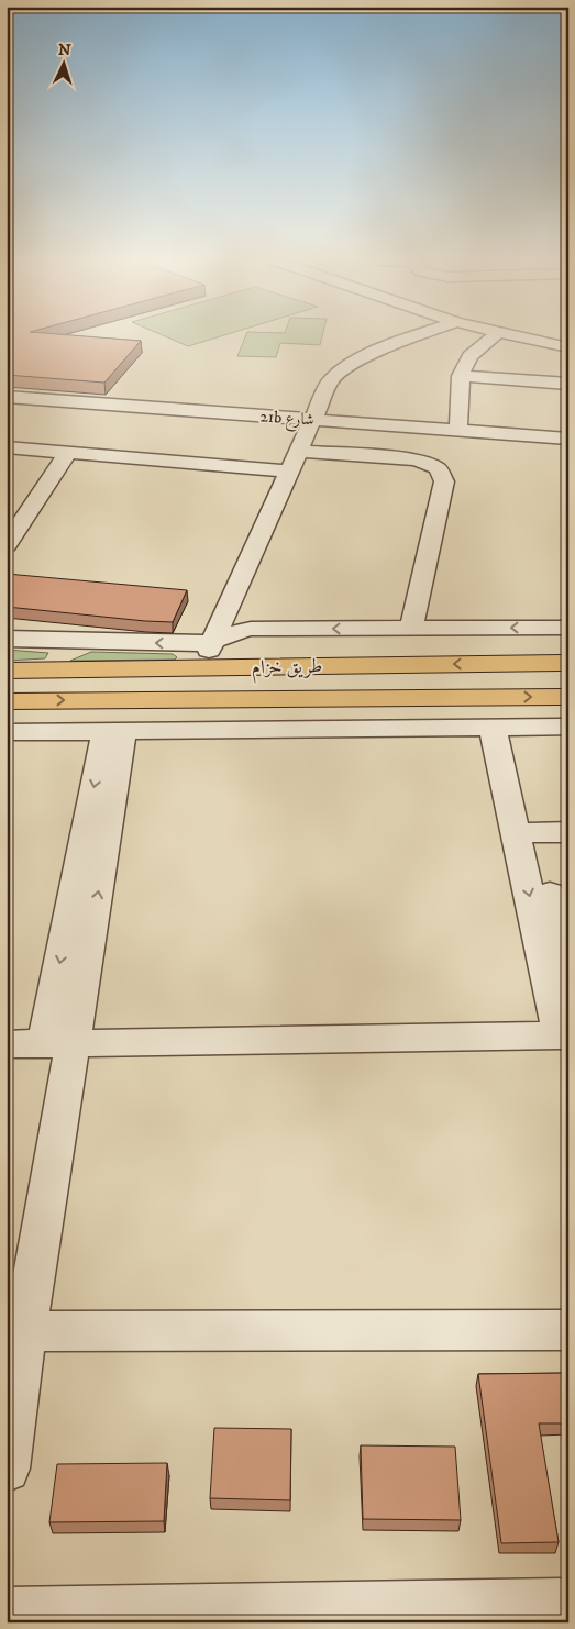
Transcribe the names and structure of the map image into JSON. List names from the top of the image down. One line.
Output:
{"streets":{"main road":["طريق خزام"],"street":["21b شارع"]},"north":"top"}
